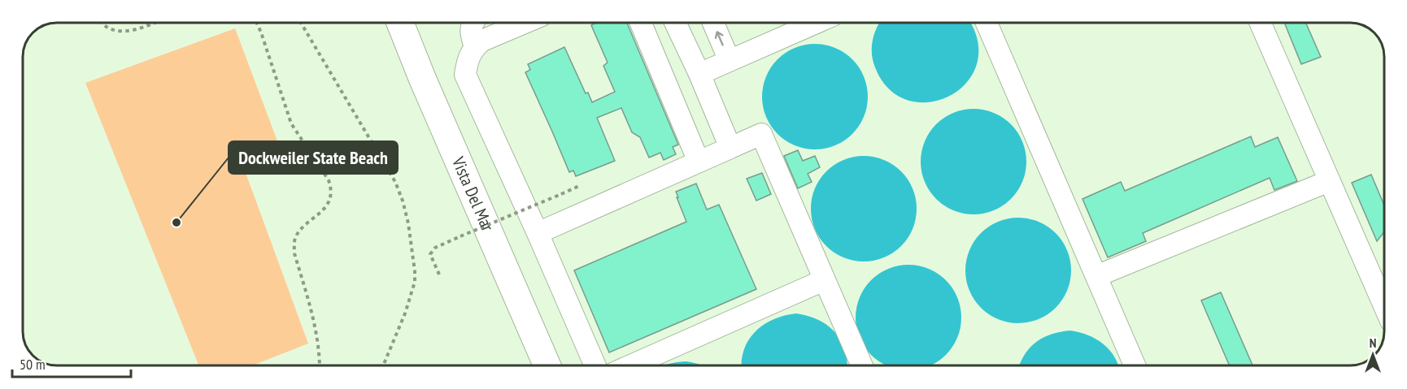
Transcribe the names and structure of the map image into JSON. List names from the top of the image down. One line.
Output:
{"streets":{"main road":["Vista Del Mar"]},"places":["Dockweiler State Beach"],"scale_bar":"50 m","north":"top"}
